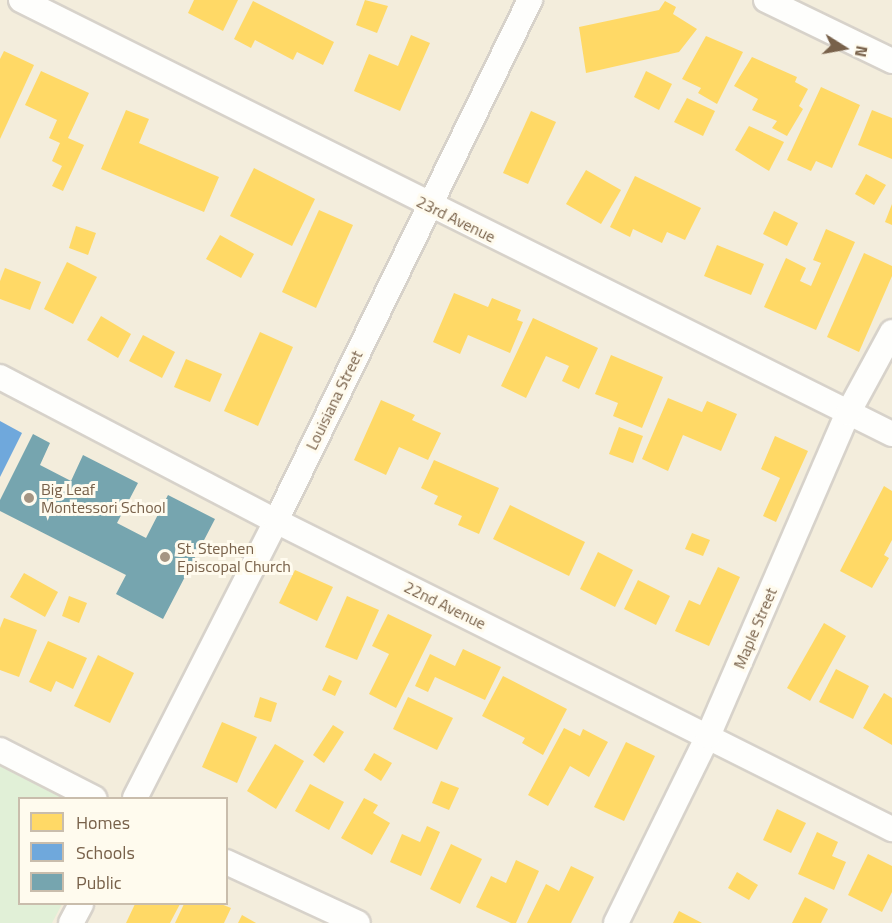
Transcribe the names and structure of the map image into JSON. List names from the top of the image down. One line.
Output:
{"streets":{"street":["23rd Avenue","Louisiana Street","22nd Avenue","Maple Street"]},"crossings":[["23rd Avenue","Louisiana Street"],["23rd Avenue","Maple Street"],["Louisiana Street","22nd Avenue"],["22nd Avenue","Maple Street"]],"places":["Big Leaf Montessori School","St. Stephen Episcopal Church"],"legend":["Homes","Schools","Public"],"north":"right"}
